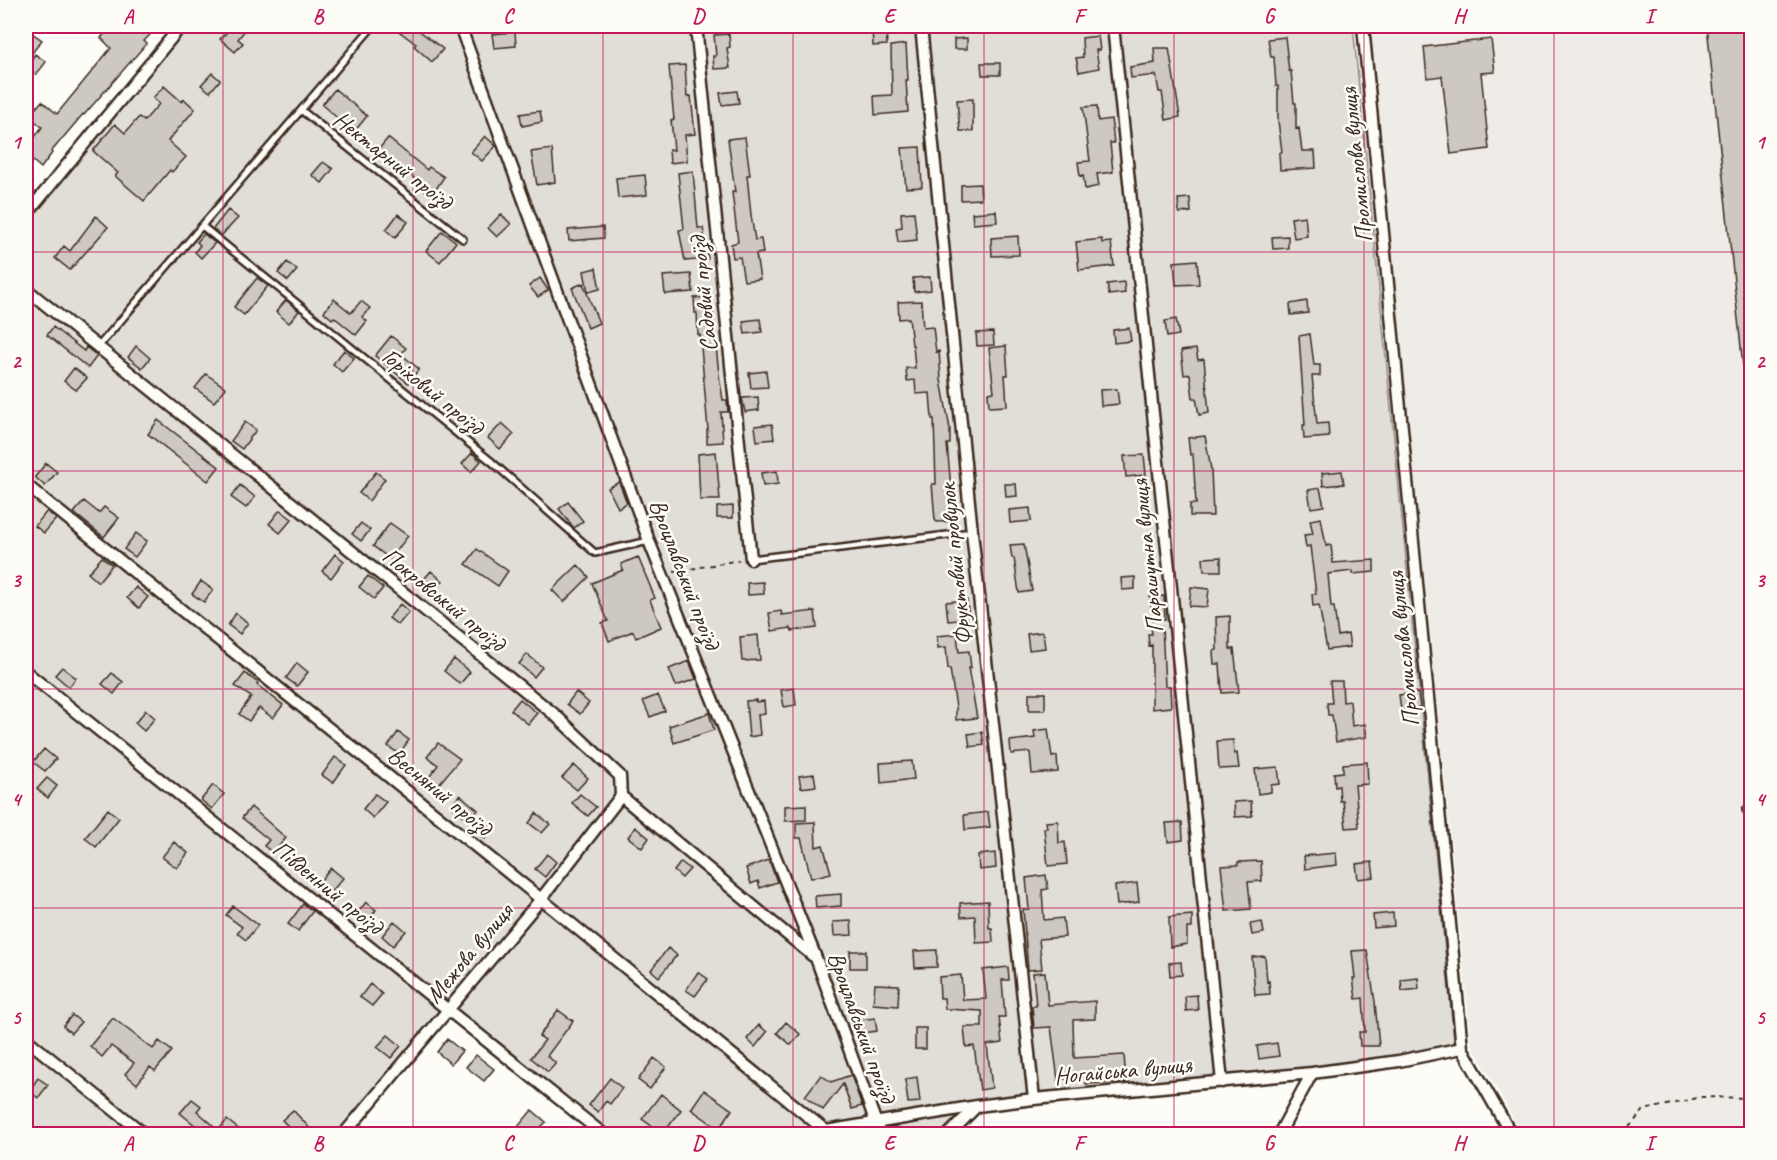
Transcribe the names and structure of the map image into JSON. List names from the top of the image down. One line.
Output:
{"streets":{"street":["Промислова вулиця","Садовий проїзд","Парашутна вулиця","Фруктовий провулок","Вроцлавський проїзд","Покровський проїзд","Весняний проїзд","Південний проїзд","Межова вулиця","Ногайська вулиця"],"lane":["Нектарний проїзд","Горіховий проїзд"]},"crossings":[["Горіховий проїзд","Вроцлавський проїзд"],["Парашутна вулиця","Ногайська вулиця"],["Фруктовий провулок","Ногайська вулиця"],["Вроцлавський проїзд","Ногайська вулиця"],["Покровський проїзд","Межова вулиця"],["Весняний проїзд","Межова вулиця"],["Весняний проїзд","Ногайська вулиця"],["Південний проїзд","Межова вулиця"]],"grid":{"columns":["A","B","C","D","E","F","G","H","I"],"rows":["1","2","3","4","5"]}}
